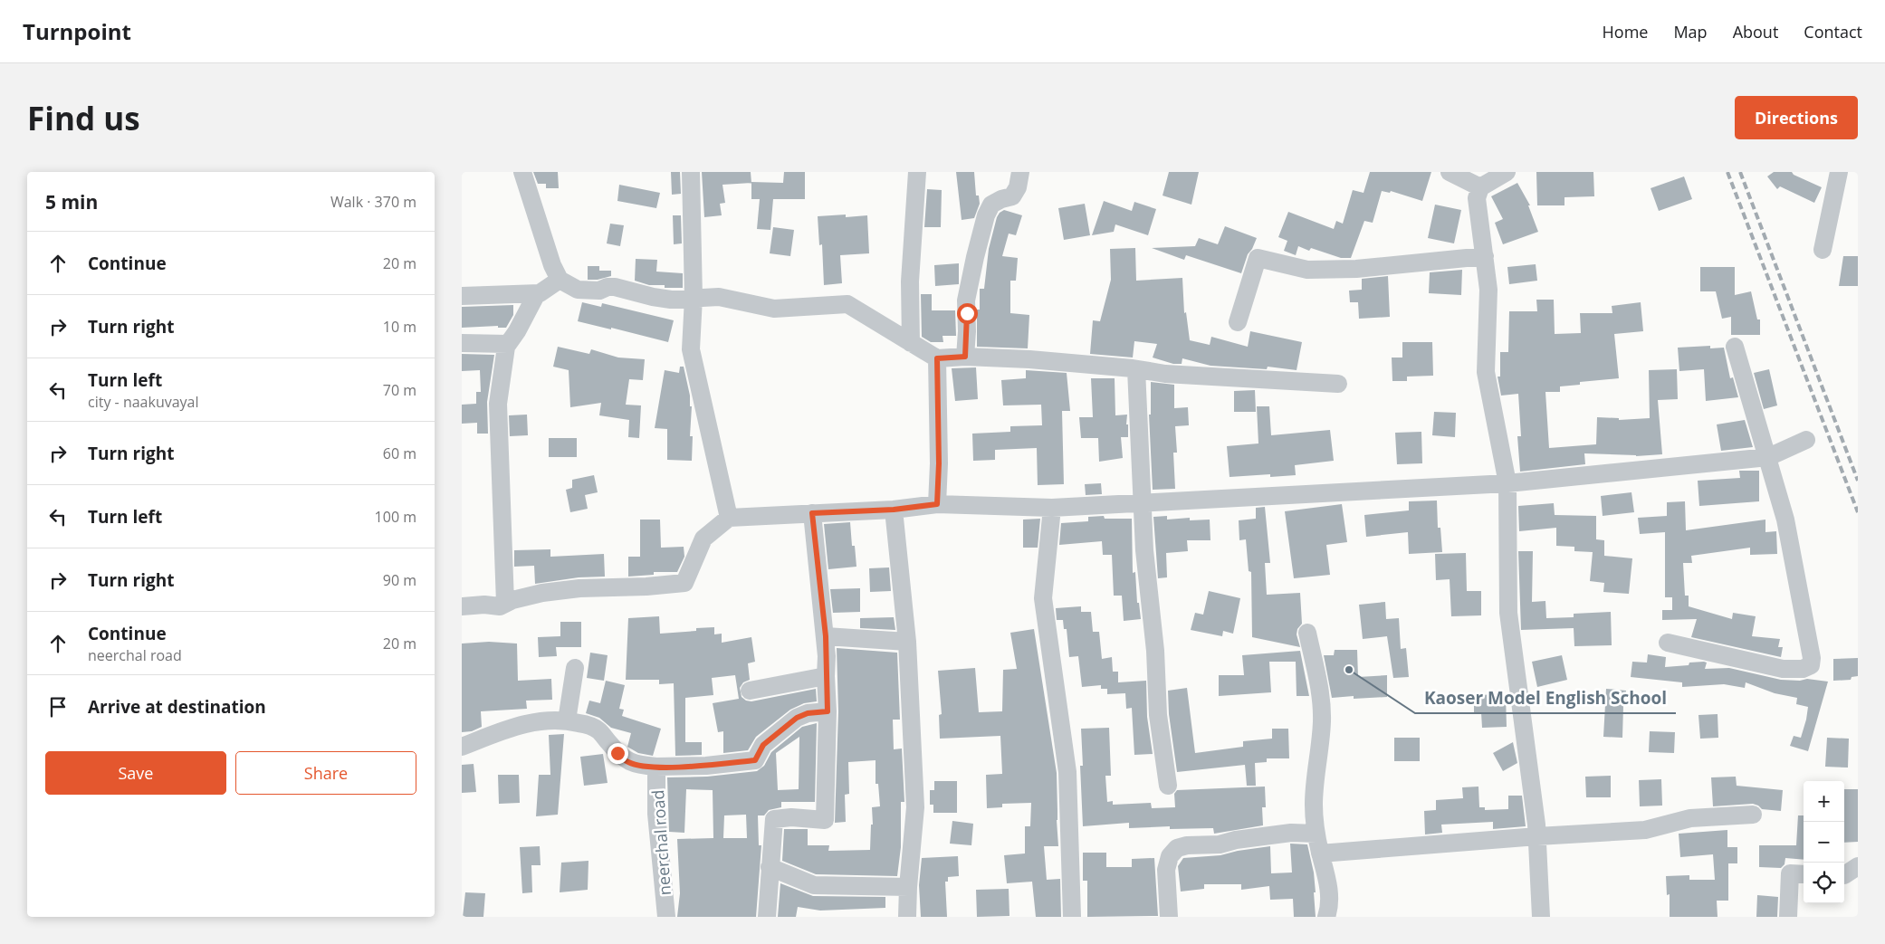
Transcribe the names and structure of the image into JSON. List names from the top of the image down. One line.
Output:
{"streets":{"street":["neerchal road"]},"places":["Kaoser Model English School"],"page":{"header":"Turnpoint","nav":["Home","Map","About","Contact"],"buttons":["Directions",["Save","Share"]],"title":"Find us","heading":["5 min","Walk · 370 m"],"list":[["Continue","20 m"],["Turn right","10 m"],["Turn left","city - naakuvayal","70 m"],["Turn right","60 m"],["Turn left","100 m"],["Turn right","90 m"],["Continue","neerchal road","20 m"],"Arrive at destination"],"map_buttons":["+","−"]}}
